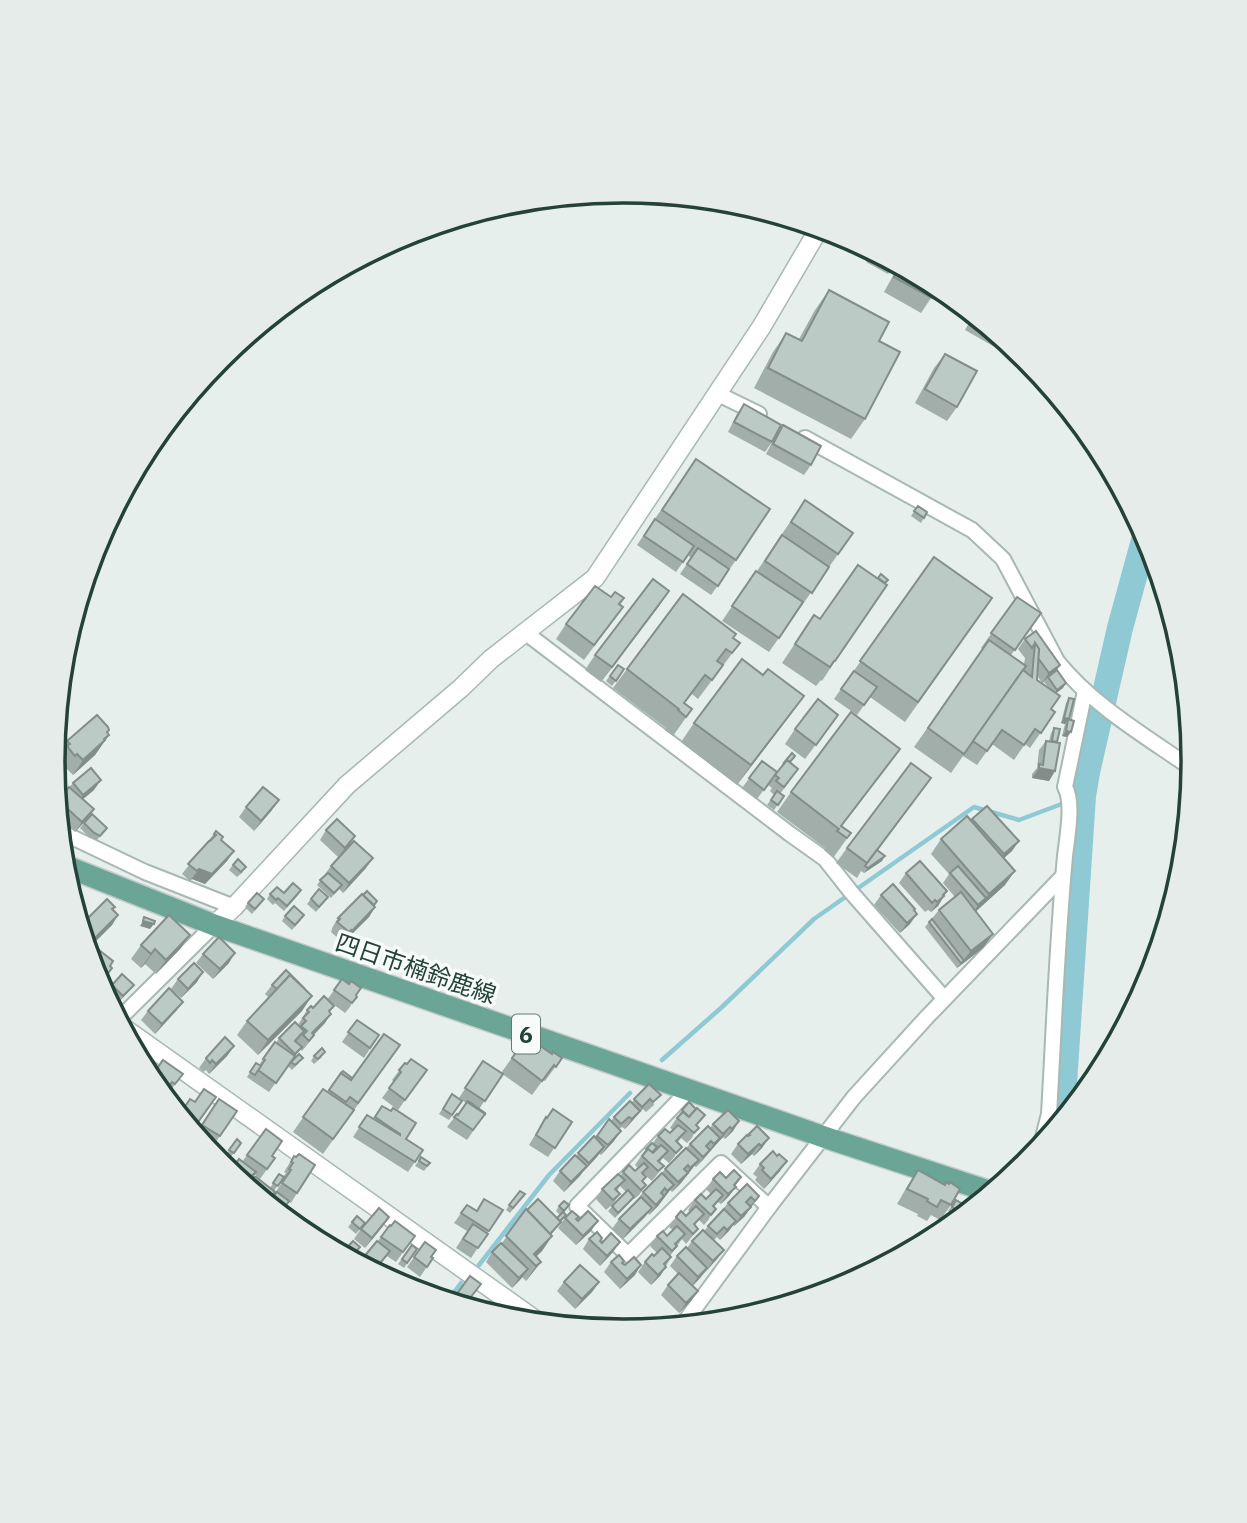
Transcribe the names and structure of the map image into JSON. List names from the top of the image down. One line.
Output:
{"streets":{"main road":["四日市楠鈴鹿線","6"]}}
